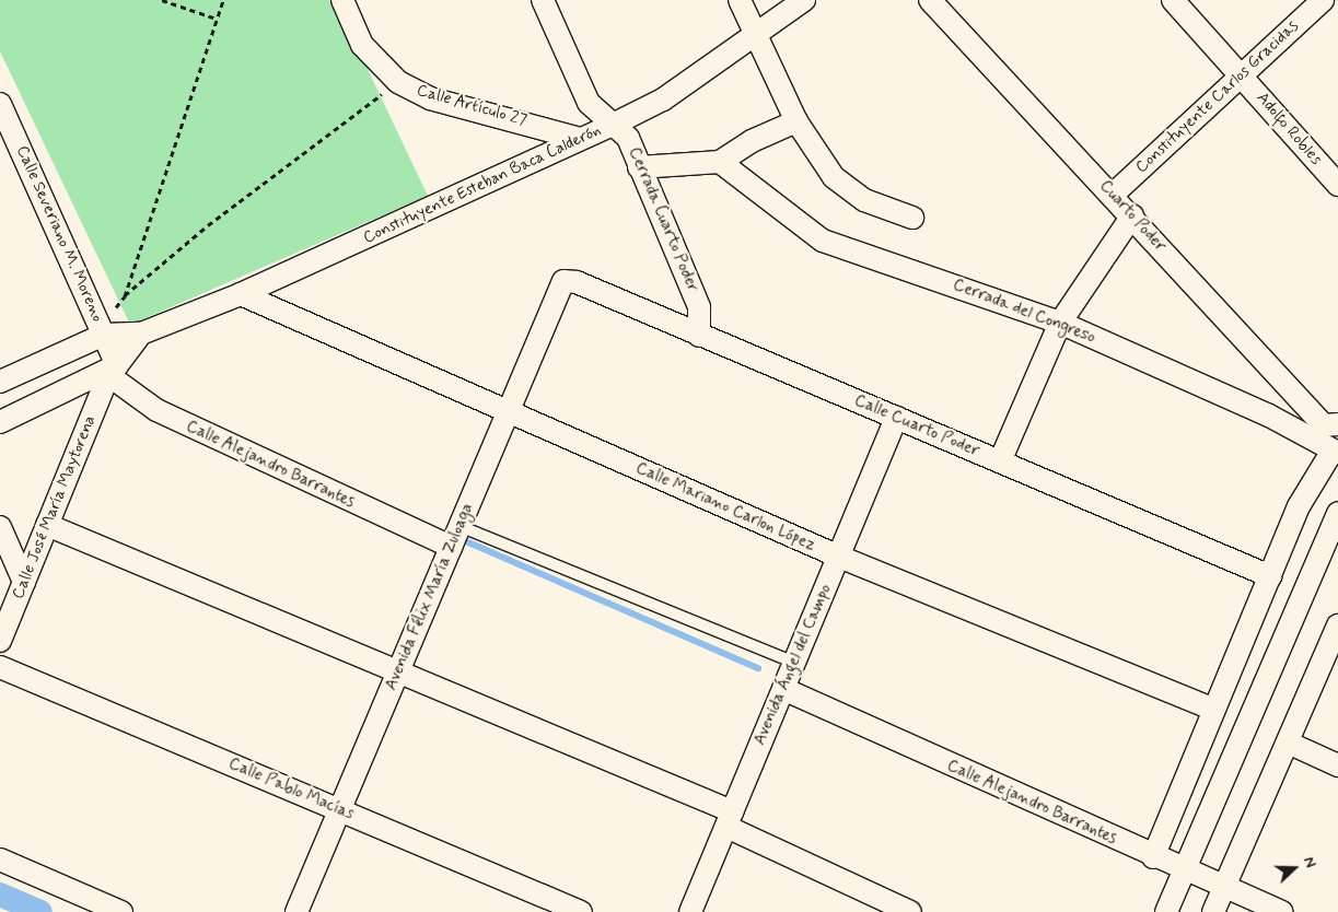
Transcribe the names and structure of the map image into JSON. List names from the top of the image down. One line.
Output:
{"streets":{"street":["Constituyente Carlos Gracidas","Calle Artículo 27","Adolfo Robles","Constituyente Esteban Baca Calderón","Cuarto Poder","Cerrada Cuarto Poder","Calle Severiano M. Moreno","Cerrada del Congreso","Calle Cuarto Poder","Calle Alejandro Barrantes","Calle José María Maytorena","Calle Mariano Carlon López","Avenida Félix María Zuloaga","Avenida Ángel del Campo","Calle Pablo Macías"]},"crossings":[["Constituyente Carlos Gracidas","Adolfo Robles"],["Constituyente Carlos Gracidas","Cuarto Poder"],["Calle Artículo 27","Constituyente Esteban Baca Calderón"],["Constituyente Esteban Baca Calderón","Cerrada Cuarto Poder"],["Constituyente Esteban Baca Calderón","Calle Mariano Carlon López"],["Cerrada Cuarto Poder","Calle Cuarto Poder"],["Calle Severiano M. Moreno","Calle Alejandro Barrantes"],["Calle Severiano M. Moreno","Calle José María Maytorena"],["Calle Cuarto Poder","Avenida Félix María Zuloaga"],["Calle Cuarto Poder","Avenida Ángel del Campo"],["Calle Alejandro Barrantes","Calle José María Maytorena"],["Calle Alejandro Barrantes","Avenida Félix María Zuloaga"],["Calle Alejandro Barrantes","Avenida Ángel del Campo"],["Calle Mariano Carlon López","Avenida Félix María Zuloaga"],["Calle Mariano Carlon López","Avenida Ángel del Campo"],["Avenida Félix María Zuloaga","Calle Pablo Macías"]],"north":"right"}
